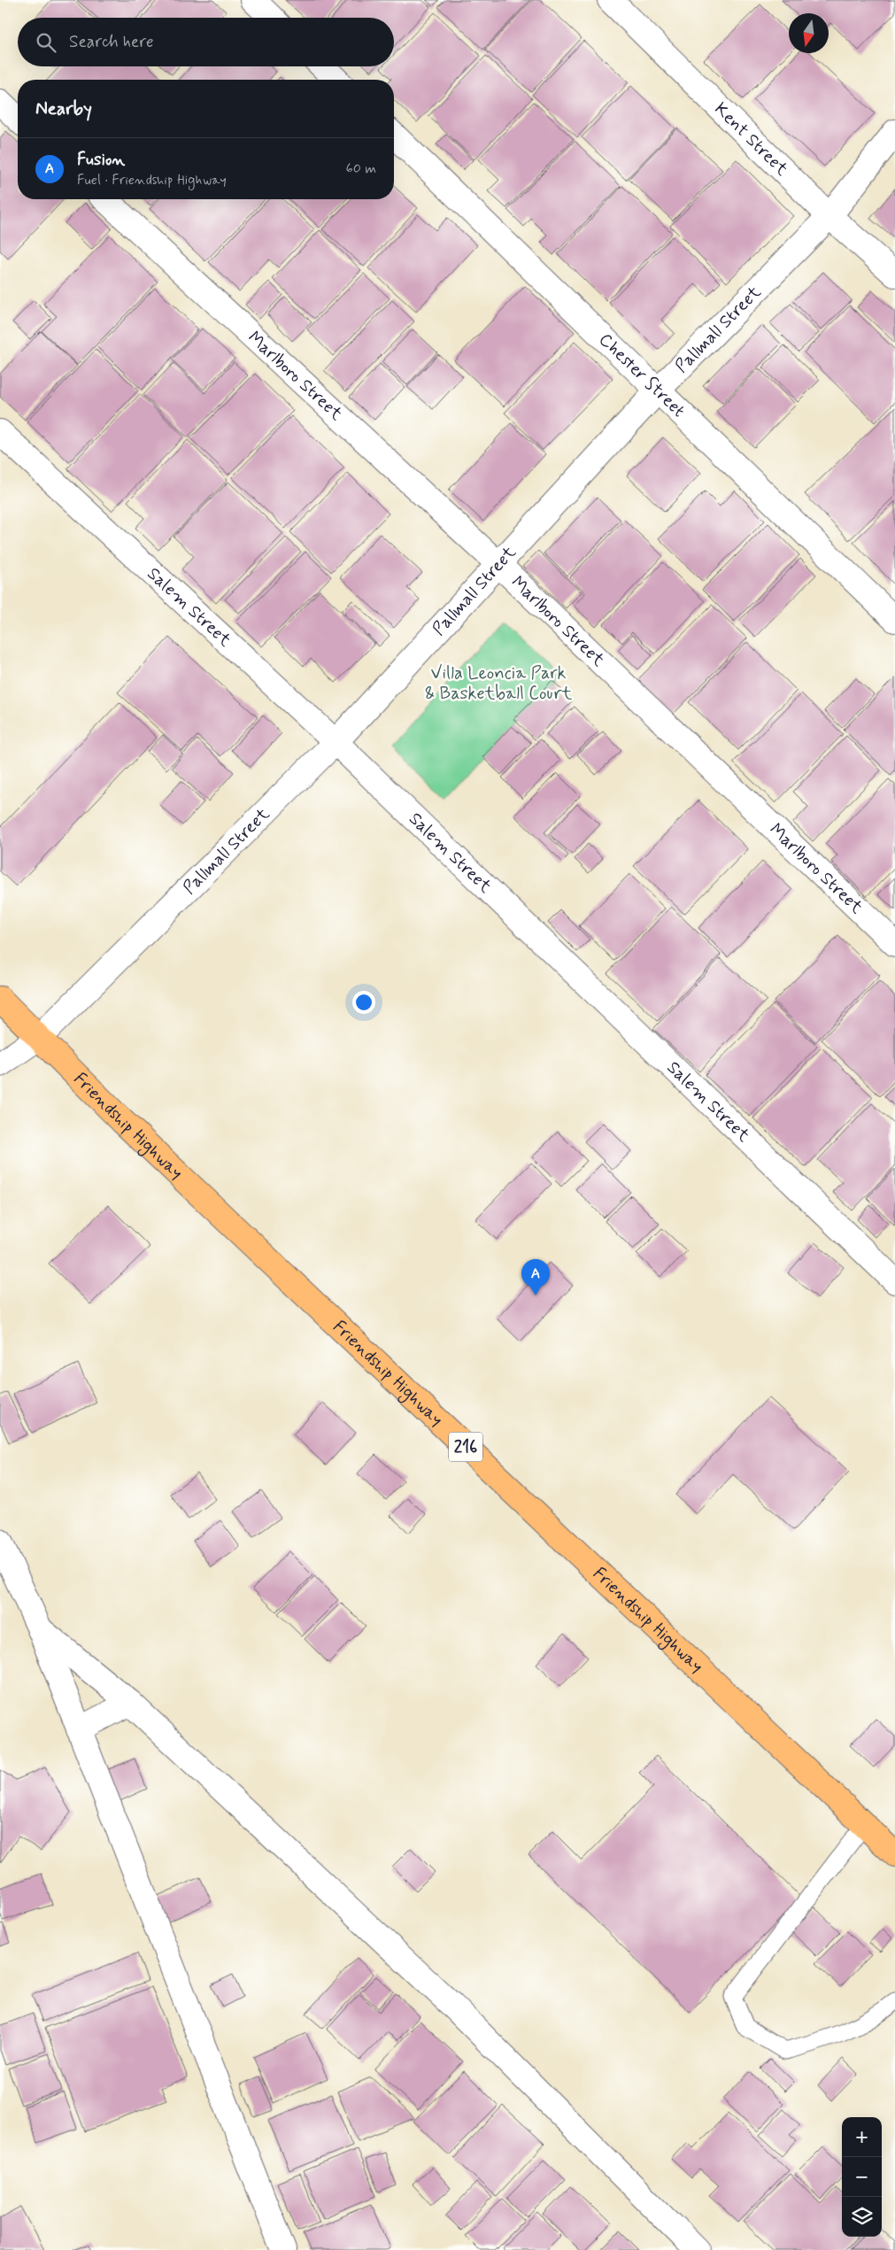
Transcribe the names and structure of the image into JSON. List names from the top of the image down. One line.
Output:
{"streets":{"main road":["Friendship Highway","216"],"street":["Kent Street","Pallmall Street","Chester Street","Marlboro Street","Salem Street"]},"crossings":[["Kent Street","Pallmall Street"],["Pallmall Street","Chester Street"],["Pallmall Street","Marlboro Street"],["Pallmall Street","Salem Street"],["Pallmall Street","Friendship Highway"]],"parks":["Villa Leoncia Park & Basketball Court"],"north":"bottom","page":{"search":"Search here","heading":"Nearby","list":[{"mark":"A","name":"Fusion","note":"Fuel · Friendship Highway","value":"60 m"}],"pins":"A","map_buttons":["+","−"]}}
